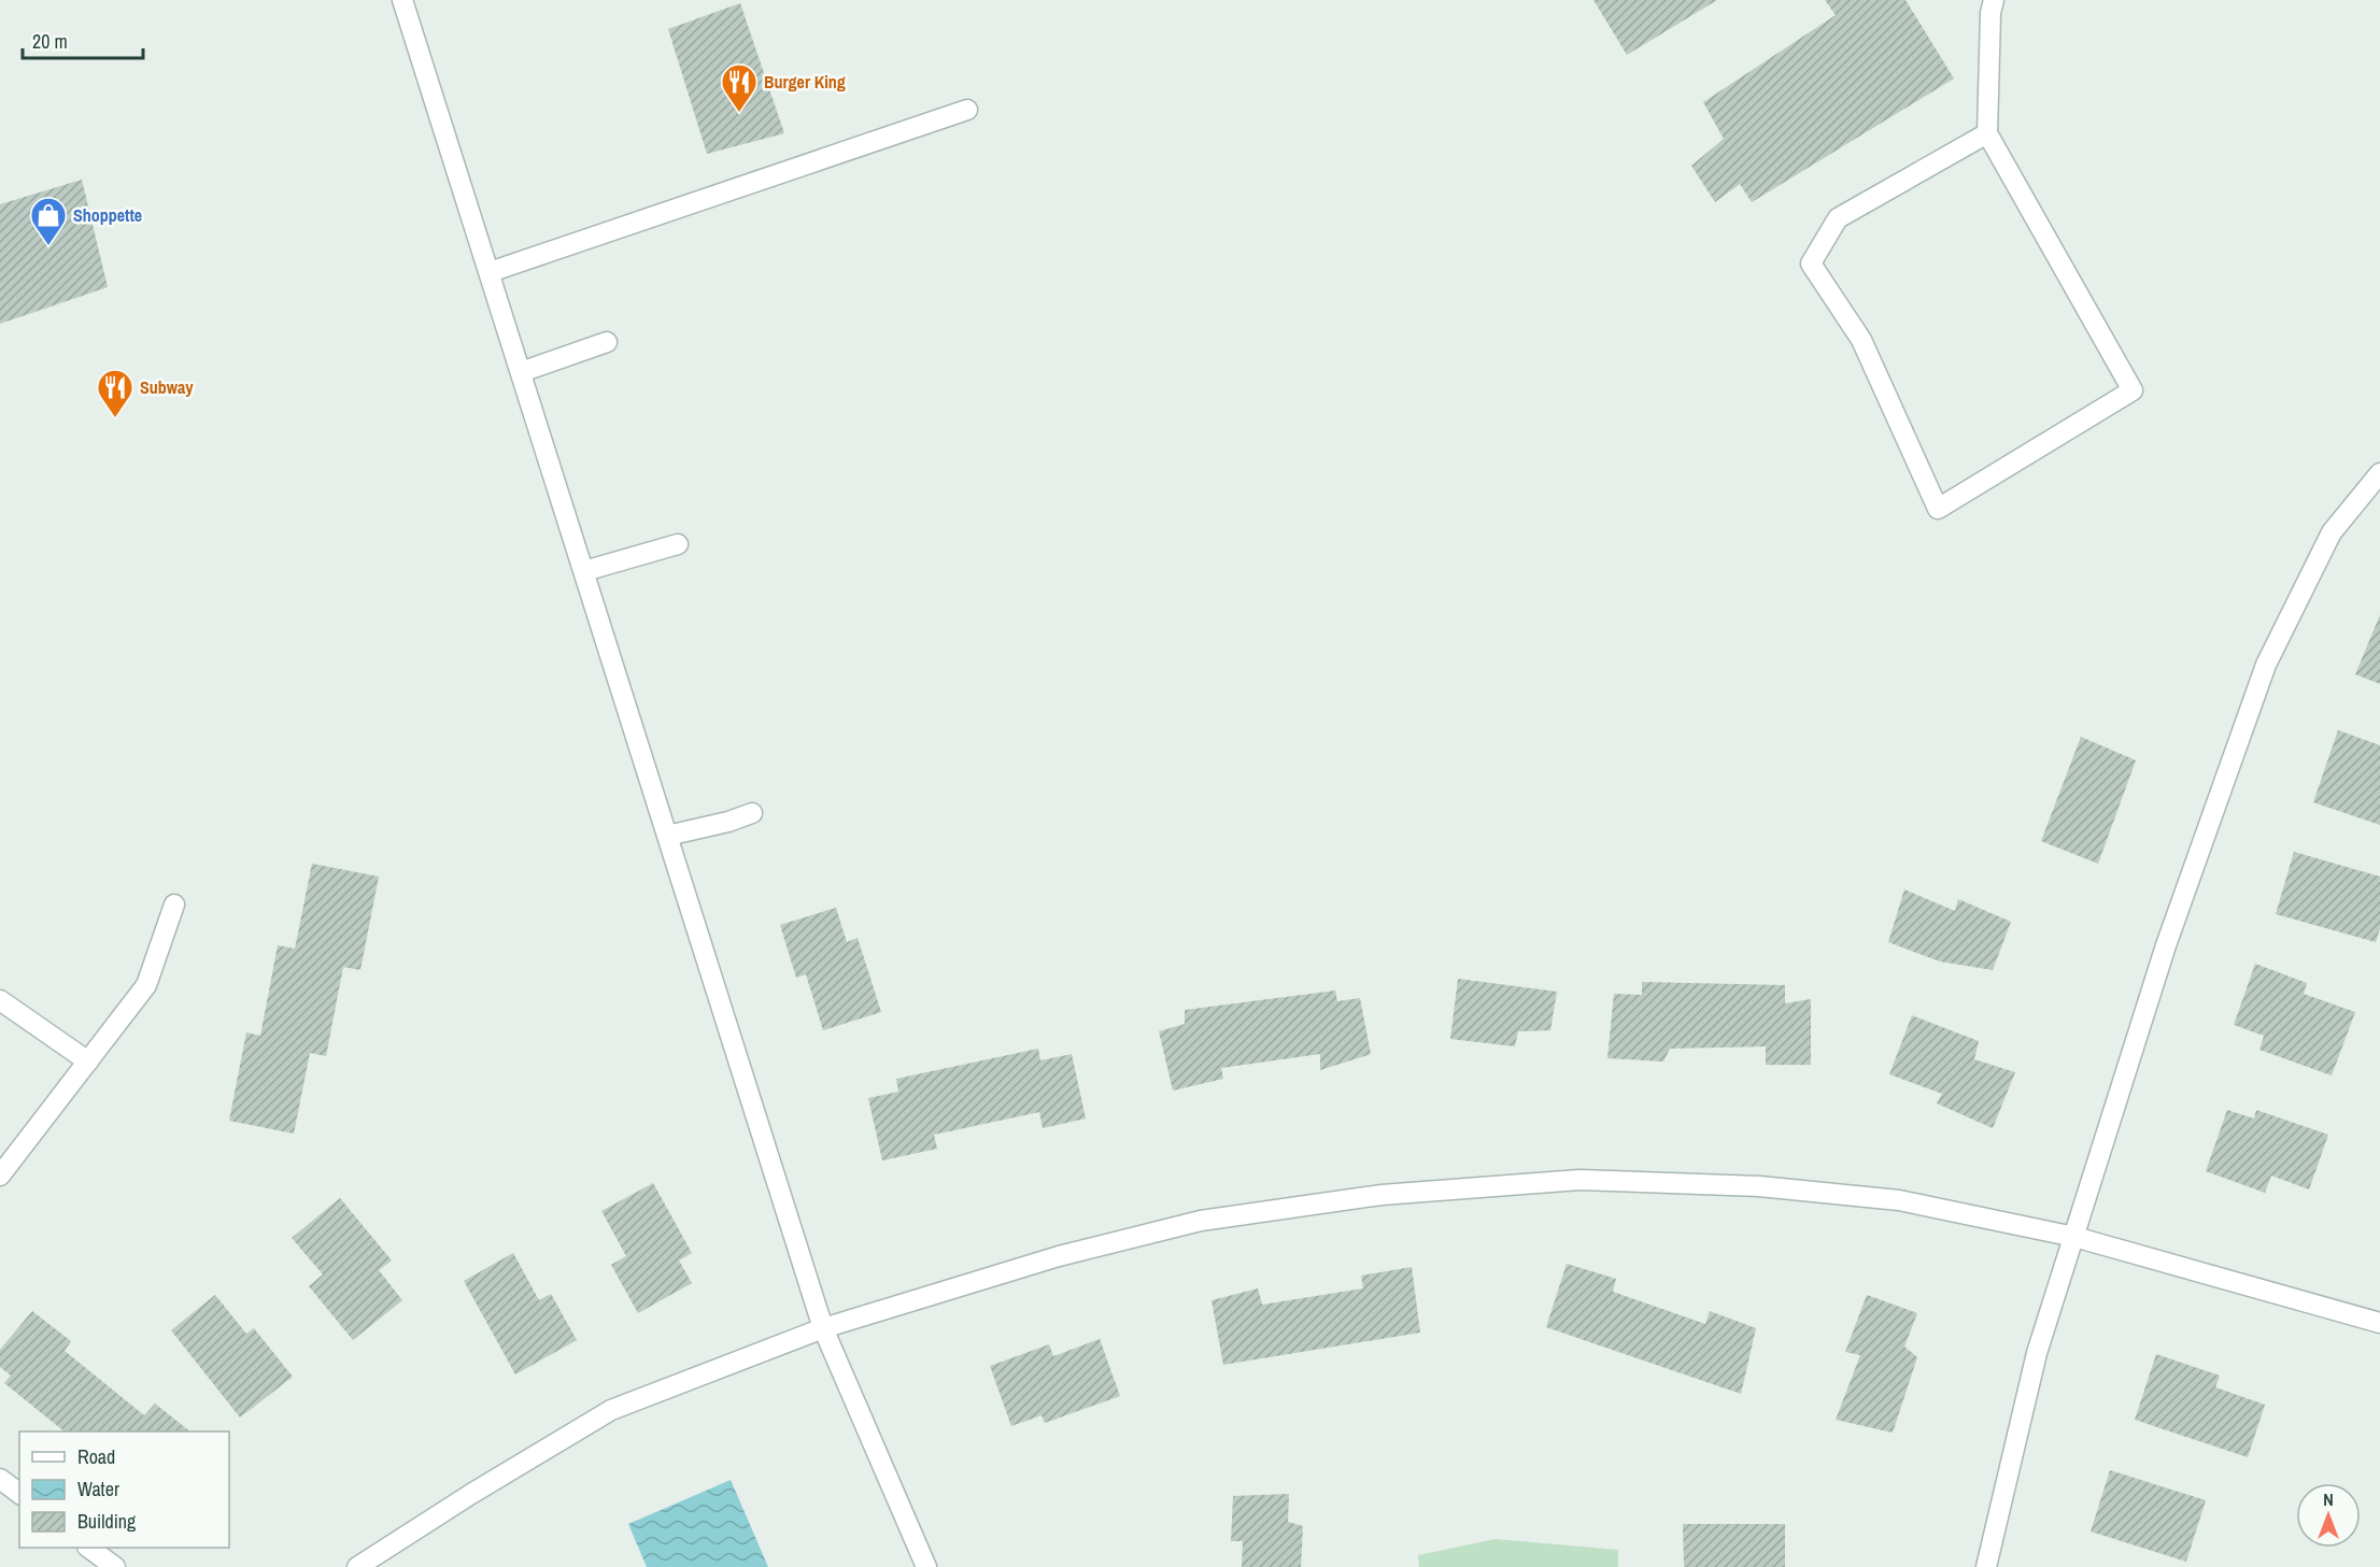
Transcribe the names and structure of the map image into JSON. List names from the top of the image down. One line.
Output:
{"places":{"restaurant":["Burger King","Subway"],"shop":["Shoppette"]},"legend":["Road","Water","Building"],"scale_bar":"20 m","north":"top"}
